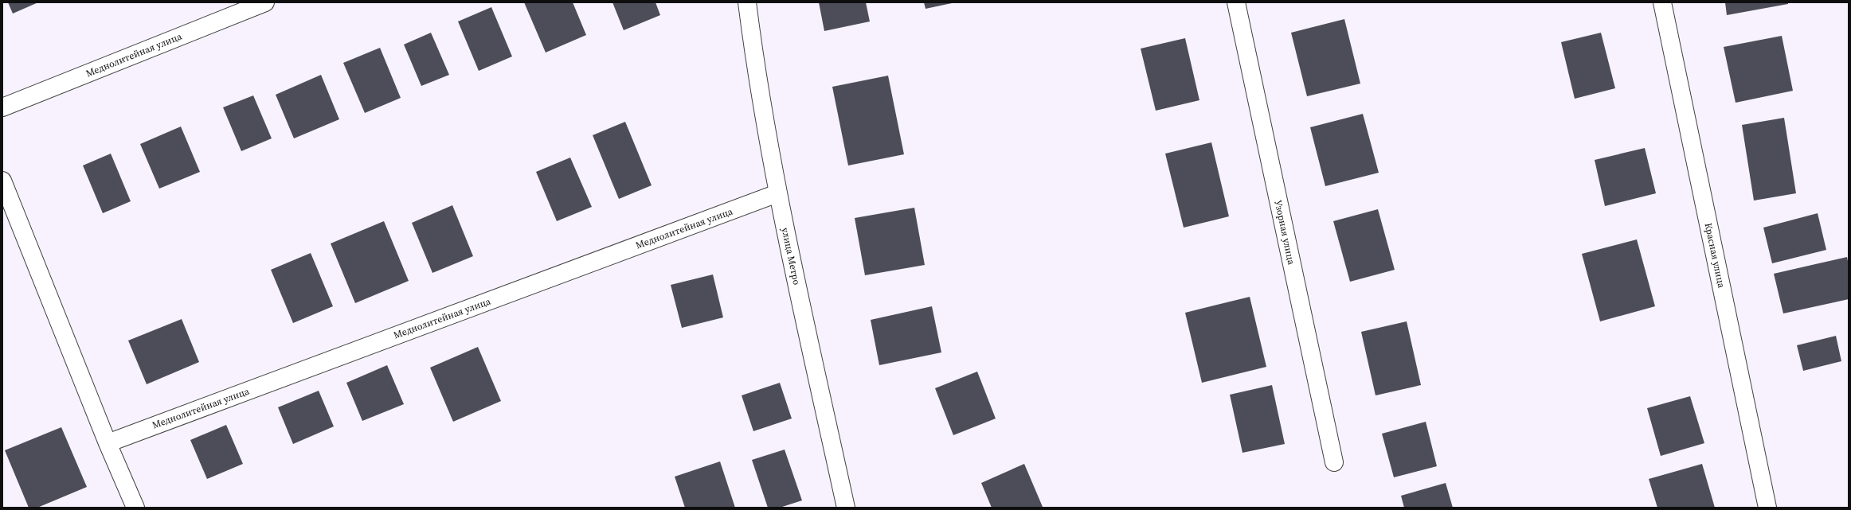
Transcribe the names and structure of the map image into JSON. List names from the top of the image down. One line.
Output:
{"streets":{"street":["Меднолитейная улица","Узорная улица","Красная улица","улица Метро"]},"crossings":[["Меднолитейная улица","улица Метро"]]}
